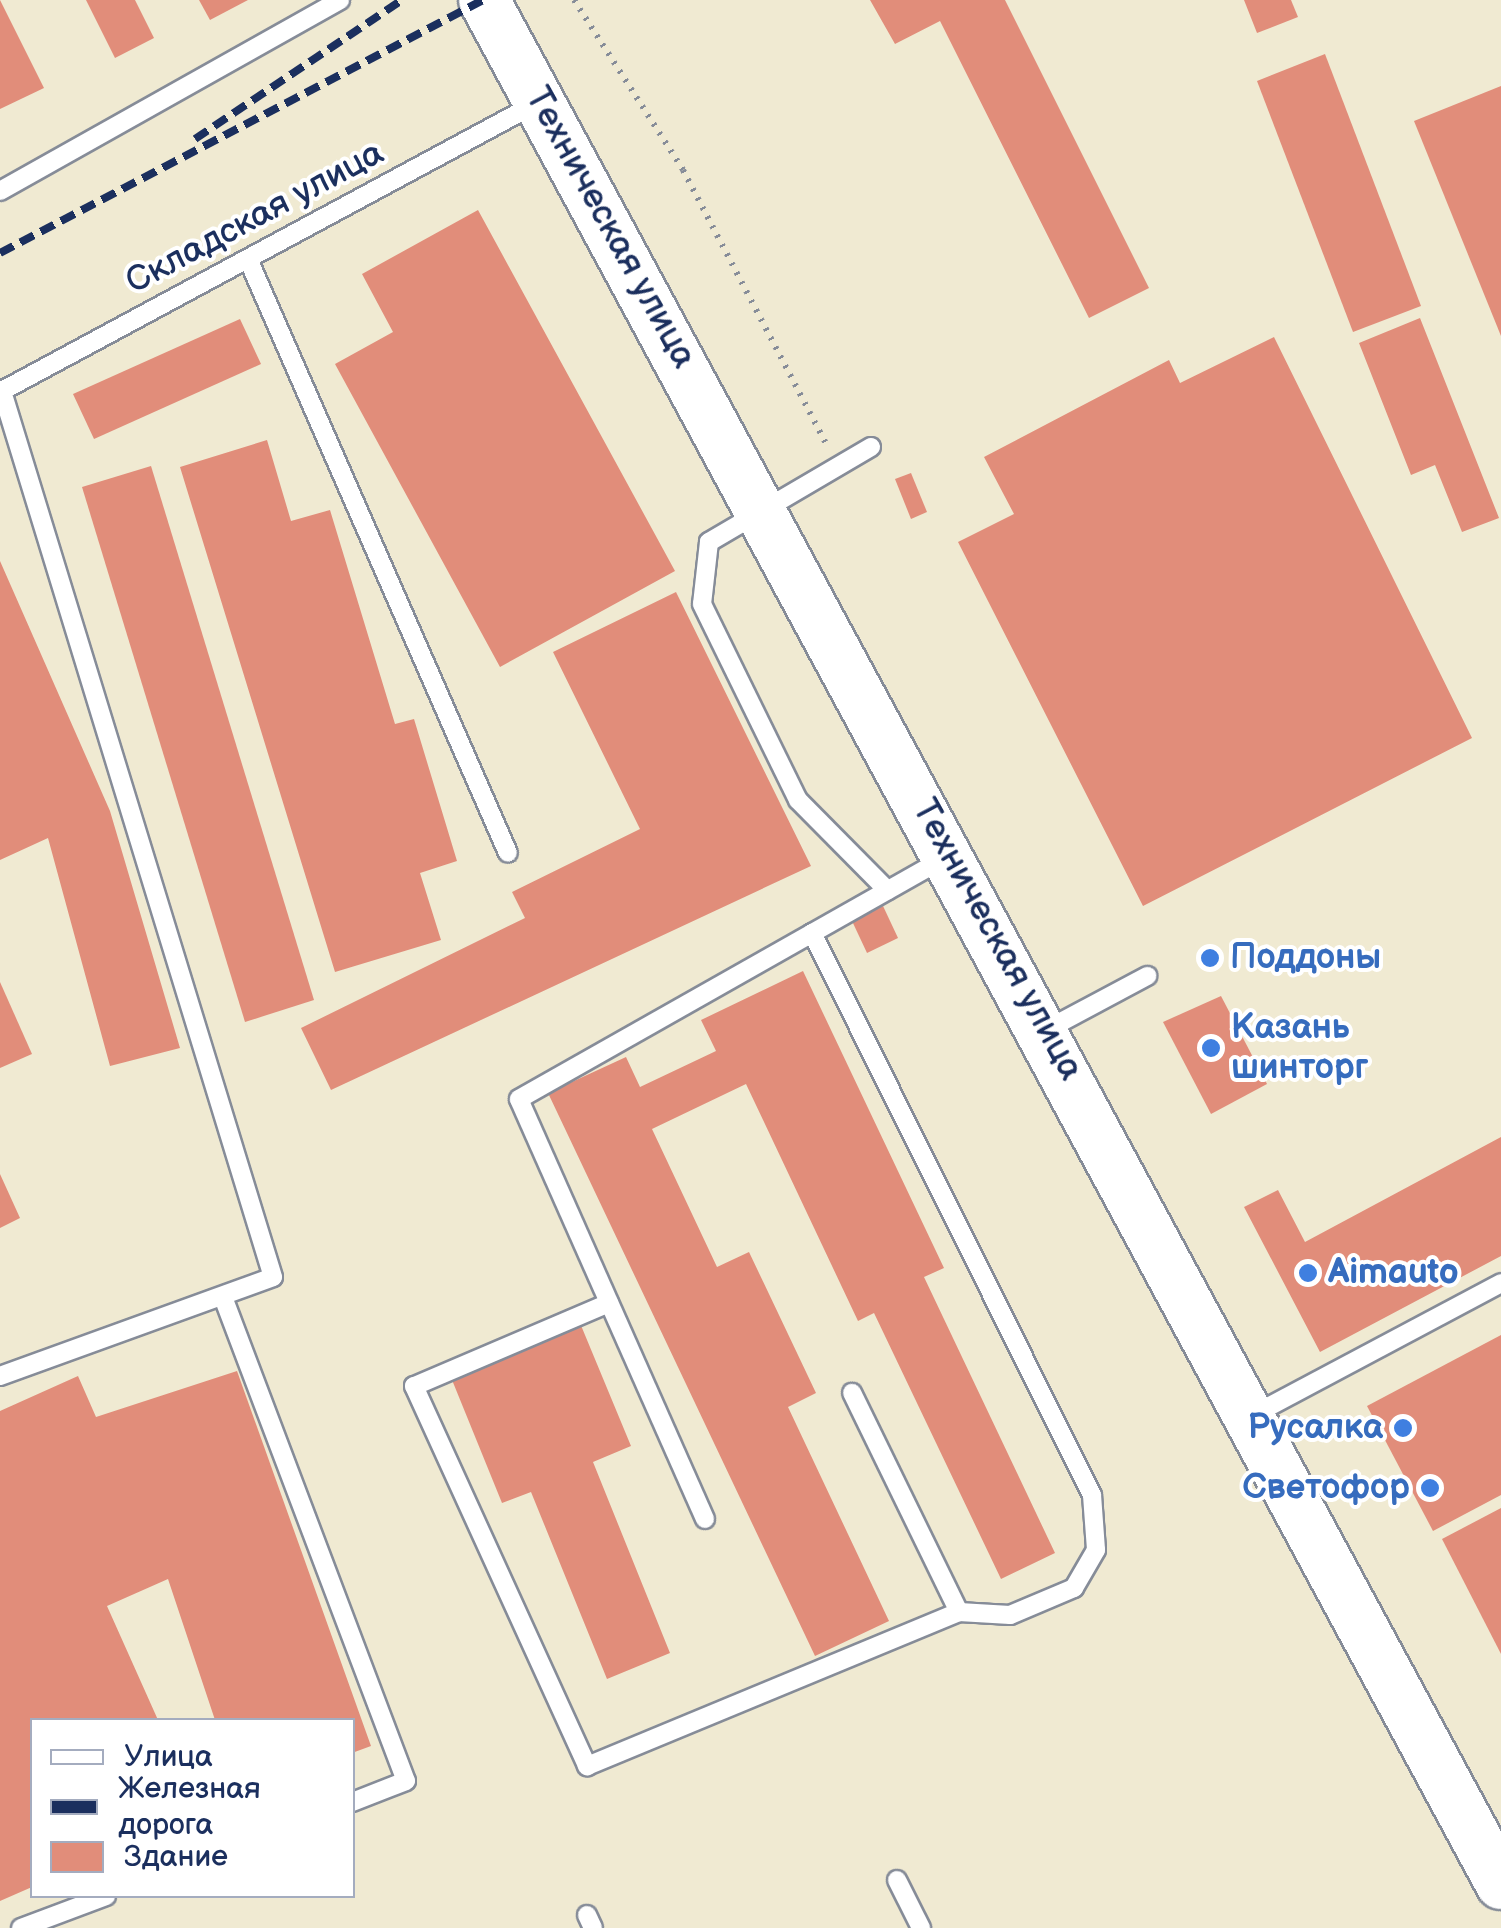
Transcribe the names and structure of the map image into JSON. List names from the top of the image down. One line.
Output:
{"streets":{"main road":["Техническая улица"],"lane":["Складская улица"]},"crossings":[["Складская улица","Техническая улица"]],"places":["Поддоны","Казань шинторг","Aimauto","Русалка","Светофор"],"legend":["Улица","Железная дорога","Здание"]}
